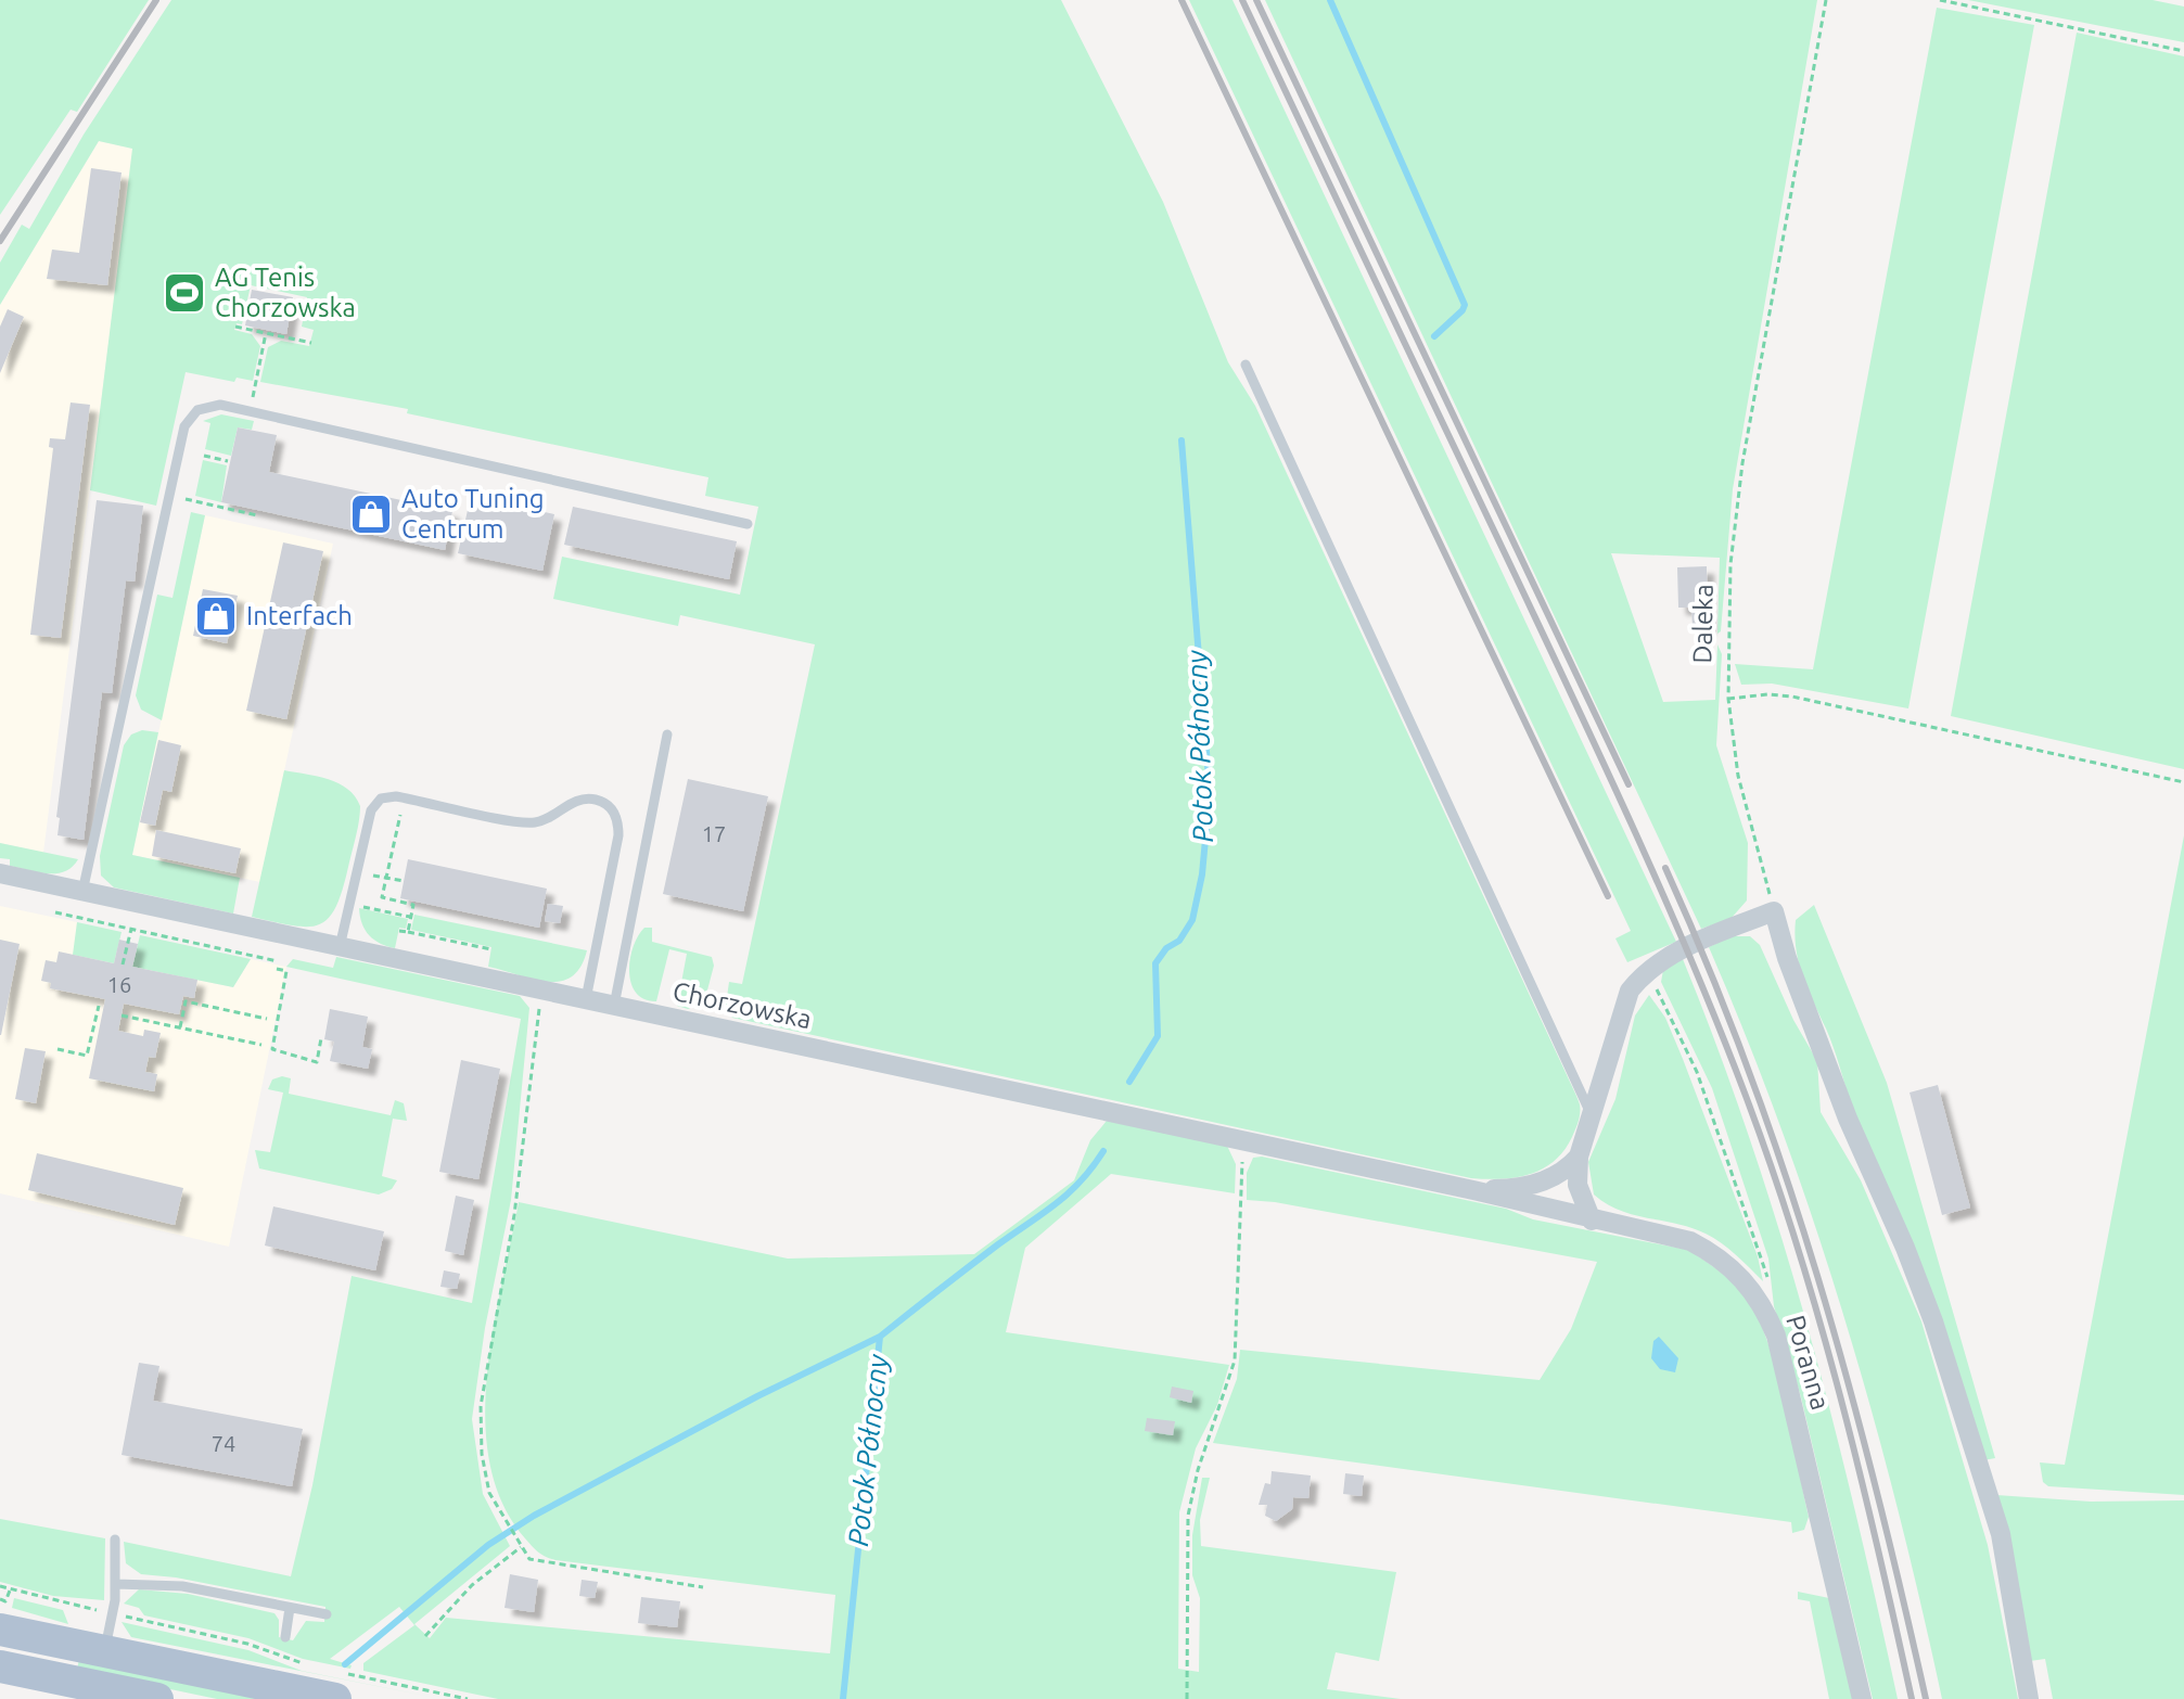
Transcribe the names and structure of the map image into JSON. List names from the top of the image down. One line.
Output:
{"streets":{"street":["Chorzowska","Poranna"],"path":["Daleka"]},"crossings":[["Chorzowska","Poranna"]],"water":["Potok Północny"],"places":{"sports":["AG Tenis Chorzowska"],"shop":["Auto Tuning Centrum","Interfach"]},"house_numbers":["17","16","74"]}
